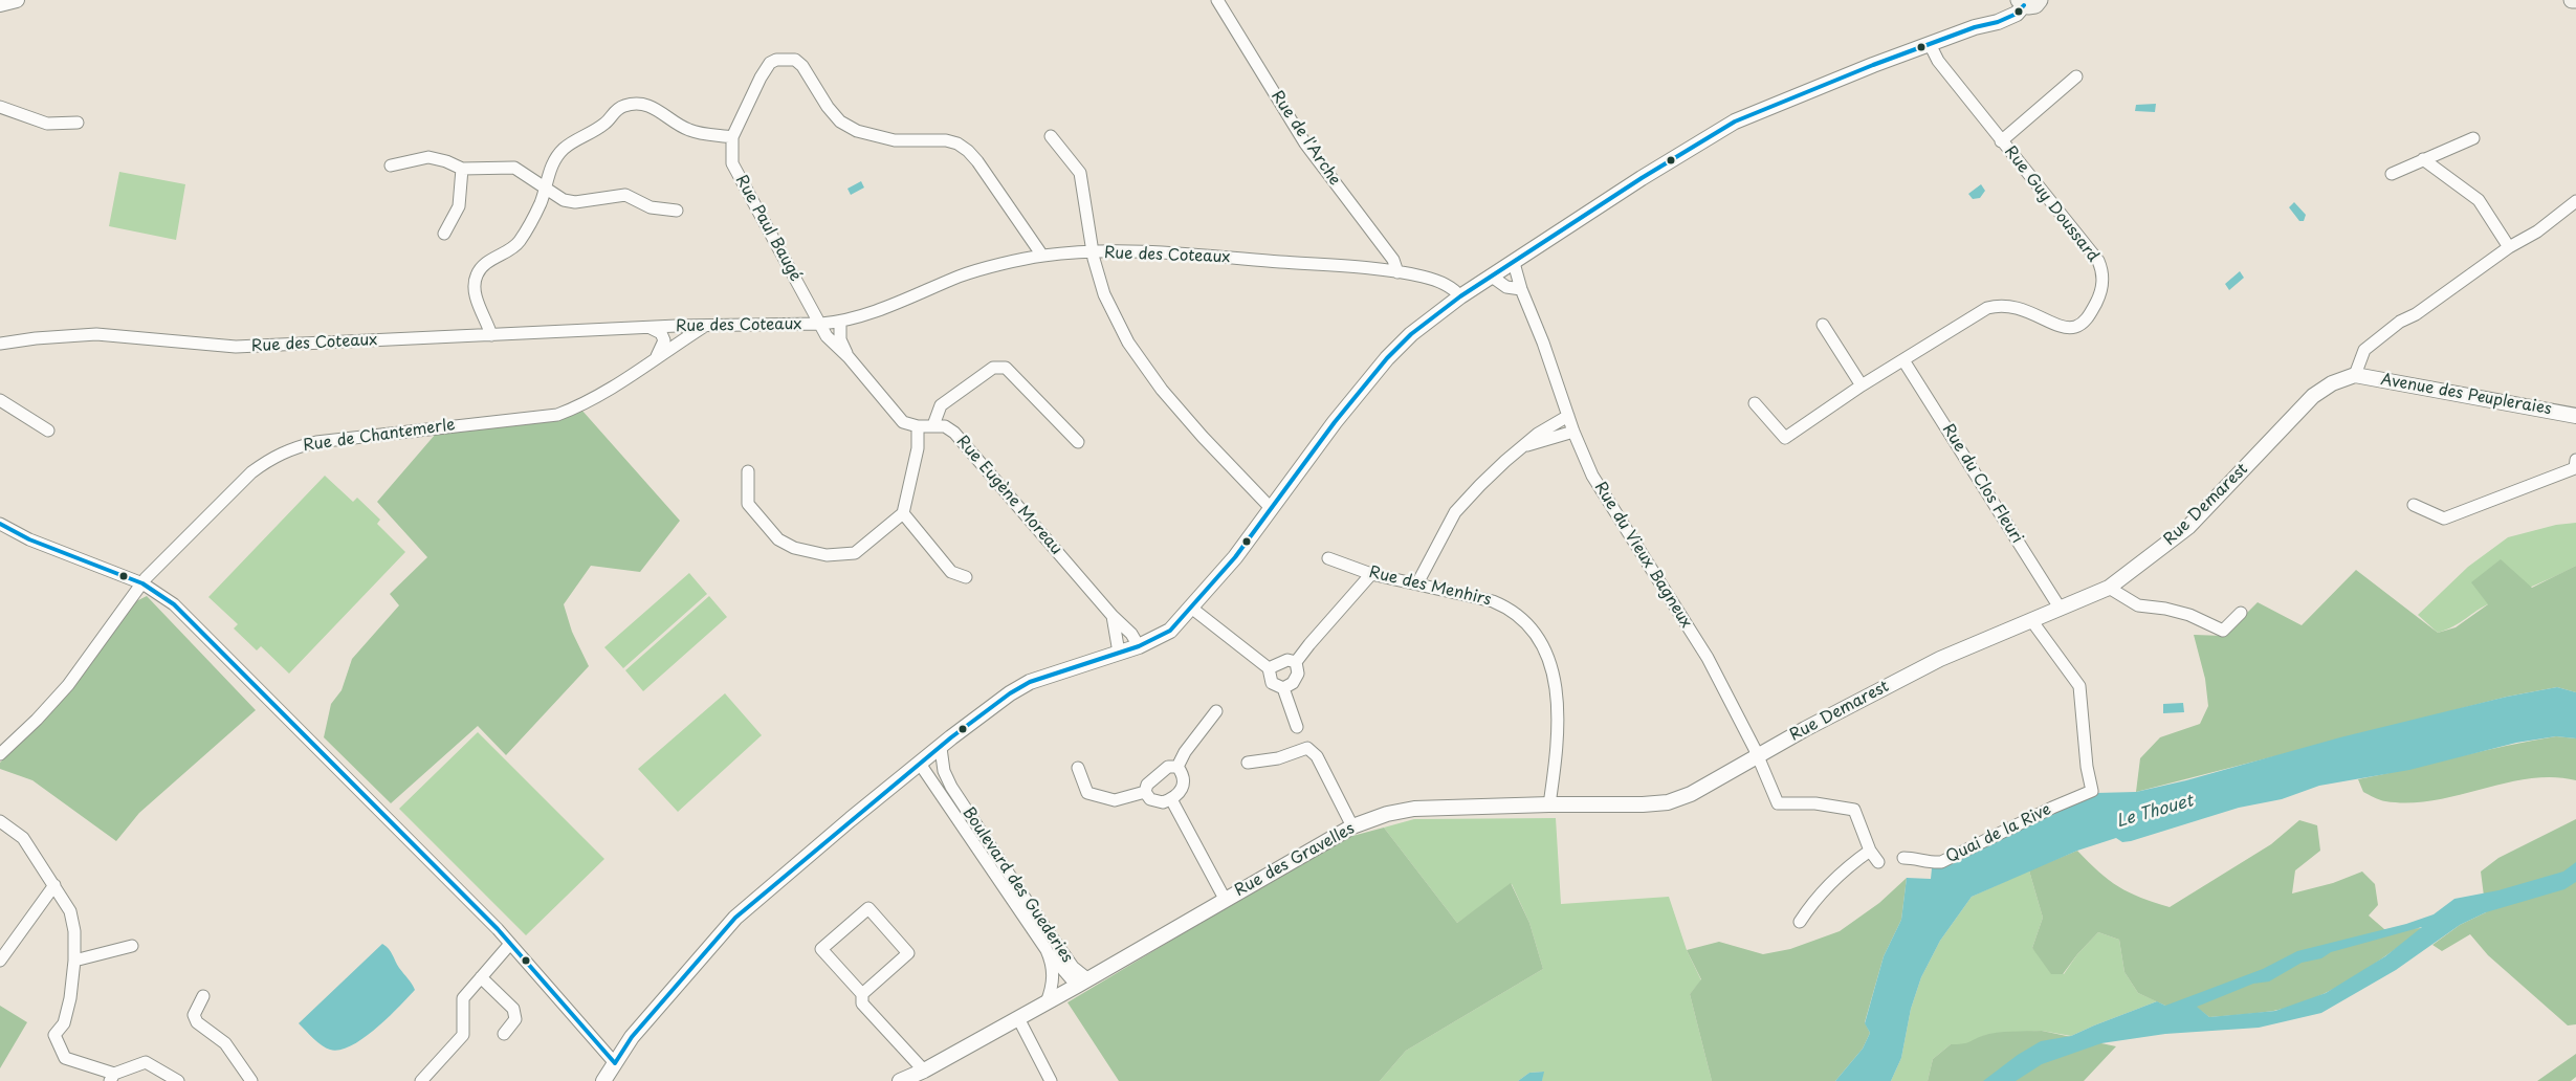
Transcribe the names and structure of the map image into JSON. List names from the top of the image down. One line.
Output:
{"streets":{"street":["Rue de l'Arche","Rue Guy Doussard","Rue Paul Baugé","Rue des Coteaux","Avenue des Peupleraies","Rue de Chantemerle","Rue du Clos Fleuri","Rue Eugène Moreau","Rue Demarest","Rue du Vieux Bagneux","Rue des Menhirs","Quai de la Rive","Rue des Gravelles","Boulevard des Guederies"]},"crossings":[["Rue de l'Arche","Rue des Coteaux"],["Rue Guy Doussard","Rue du Clos Fleuri"],["Rue Paul Baugé","Rue des Coteaux"],["Rue des Coteaux","Rue de Chantemerle"],["Avenue des Peupleraies","Rue Demarest"],["Rue du Clos Fleuri","Rue Demarest"],["Rue Demarest","Rue du Vieux Bagneux"],["Rue Demarest","Quai de la Rive"],["Rue Demarest","Rue des Gravelles"],["Rue du Vieux Bagneux","Rue des Gravelles"],["Rue des Menhirs","Rue des Gravelles"],["Rue des Gravelles","Boulevard des Guederies"]],"water":["Le Thouet"]}
